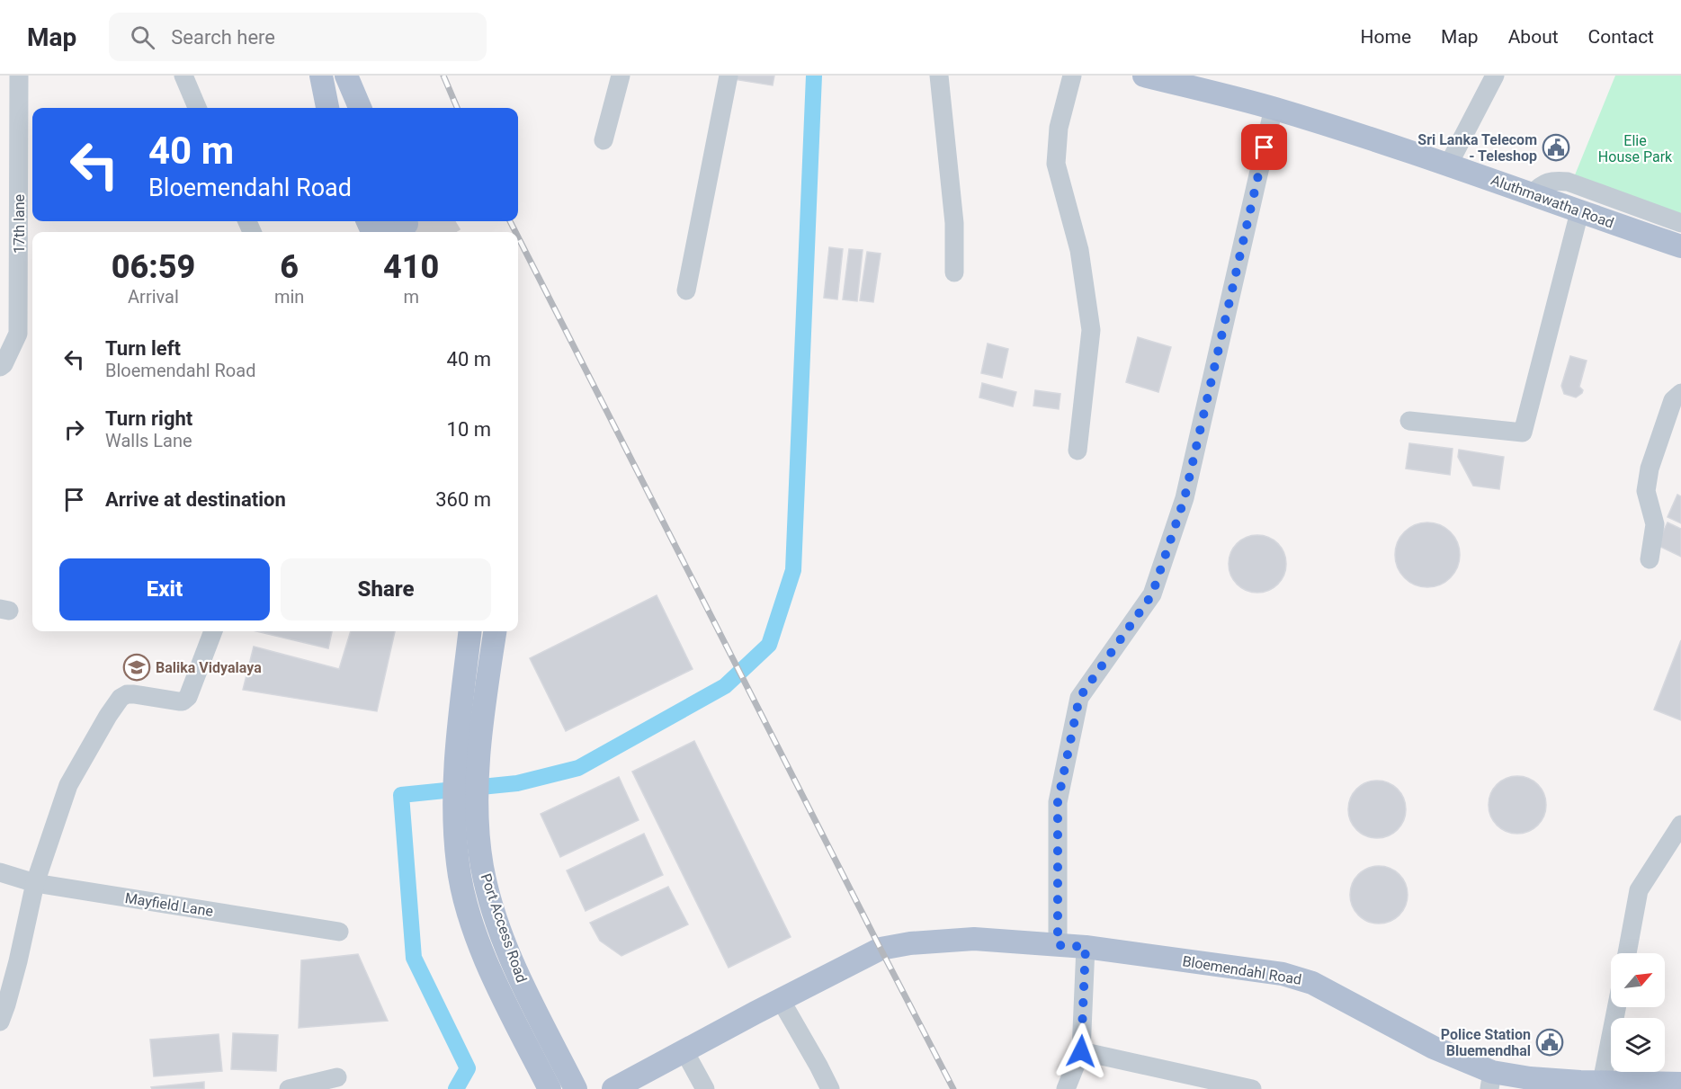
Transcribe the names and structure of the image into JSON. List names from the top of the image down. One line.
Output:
{"streets":{"main road":["Aluthmawatha Road","Port Access Road","Bloemendahl Road"],"street":["17th lane","Mayfield Lane"]},"parks":["Elie House Park"],"places":{"public building":["Sri Lanka Telecom - Teleshop","Police Station Bluemendhal"],"school or university":["Balika Vidyalaya"]},"north":"top right","page":{"header":"Map","search":"Search here","nav":["Home","Map","About","Contact"],"turn":["40 m","Bloemendahl Road"],"eta":["06:59","Arrival","6","min","410","m"],"list":[{"name":"Turn left","note":"Bloemendahl Road","value":"40 m"},{"name":"Turn right","note":"Walls Lane","value":"10 m"},{"name":"Arrive at destination","value":"360 m"}],"buttons":["Exit","Share"]}}
